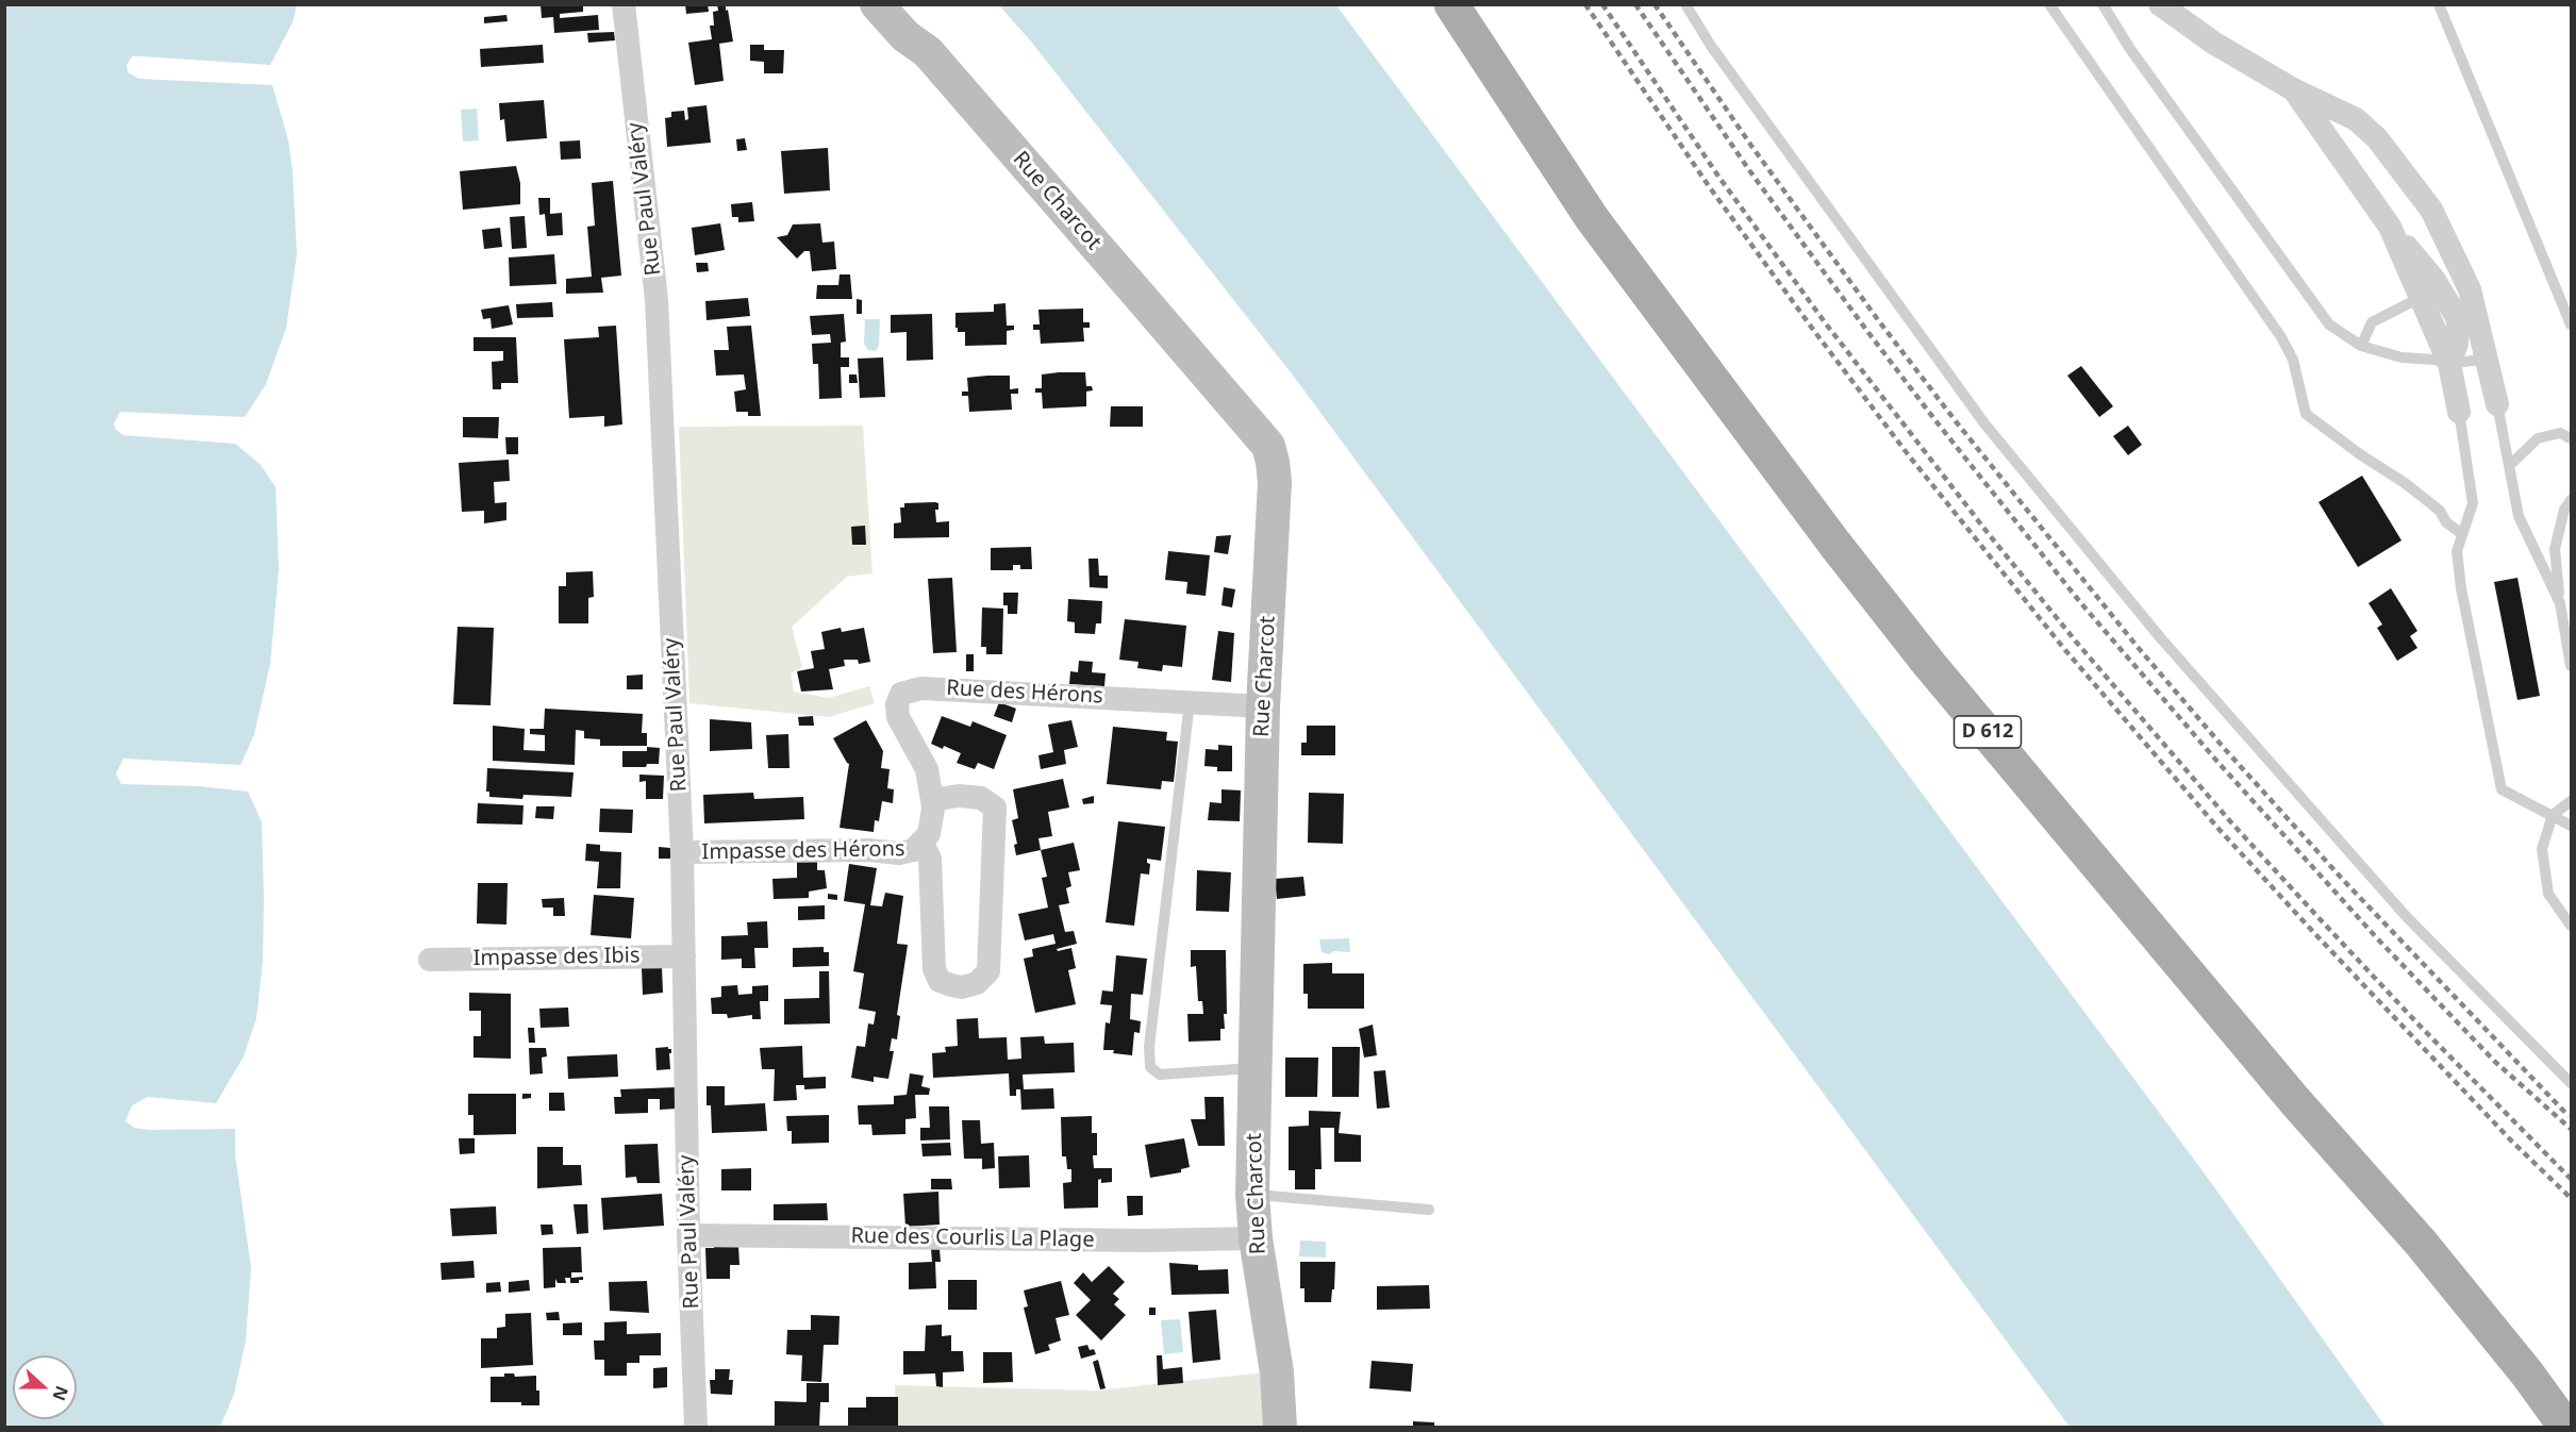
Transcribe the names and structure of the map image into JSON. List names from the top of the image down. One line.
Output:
{"streets":{"main road":["D 612"],"street":["Rue Paul Valéry","Rue Charcot","Rue des Hérons","Impasse des Hérons","Impasse des Ibis","Rue des Courlis La Plage"]},"crossings":[["Rue Paul Valéry","Impasse des Hérons"],["Rue Paul Valéry","Impasse des Ibis"],["Rue Paul Valéry","Rue des Courlis La Plage"],["Rue Charcot","Rue des Hérons"],["Rue Charcot","Rue des Courlis La Plage"],["Rue des Hérons","Impasse des Hérons"]],"north":"right"}
